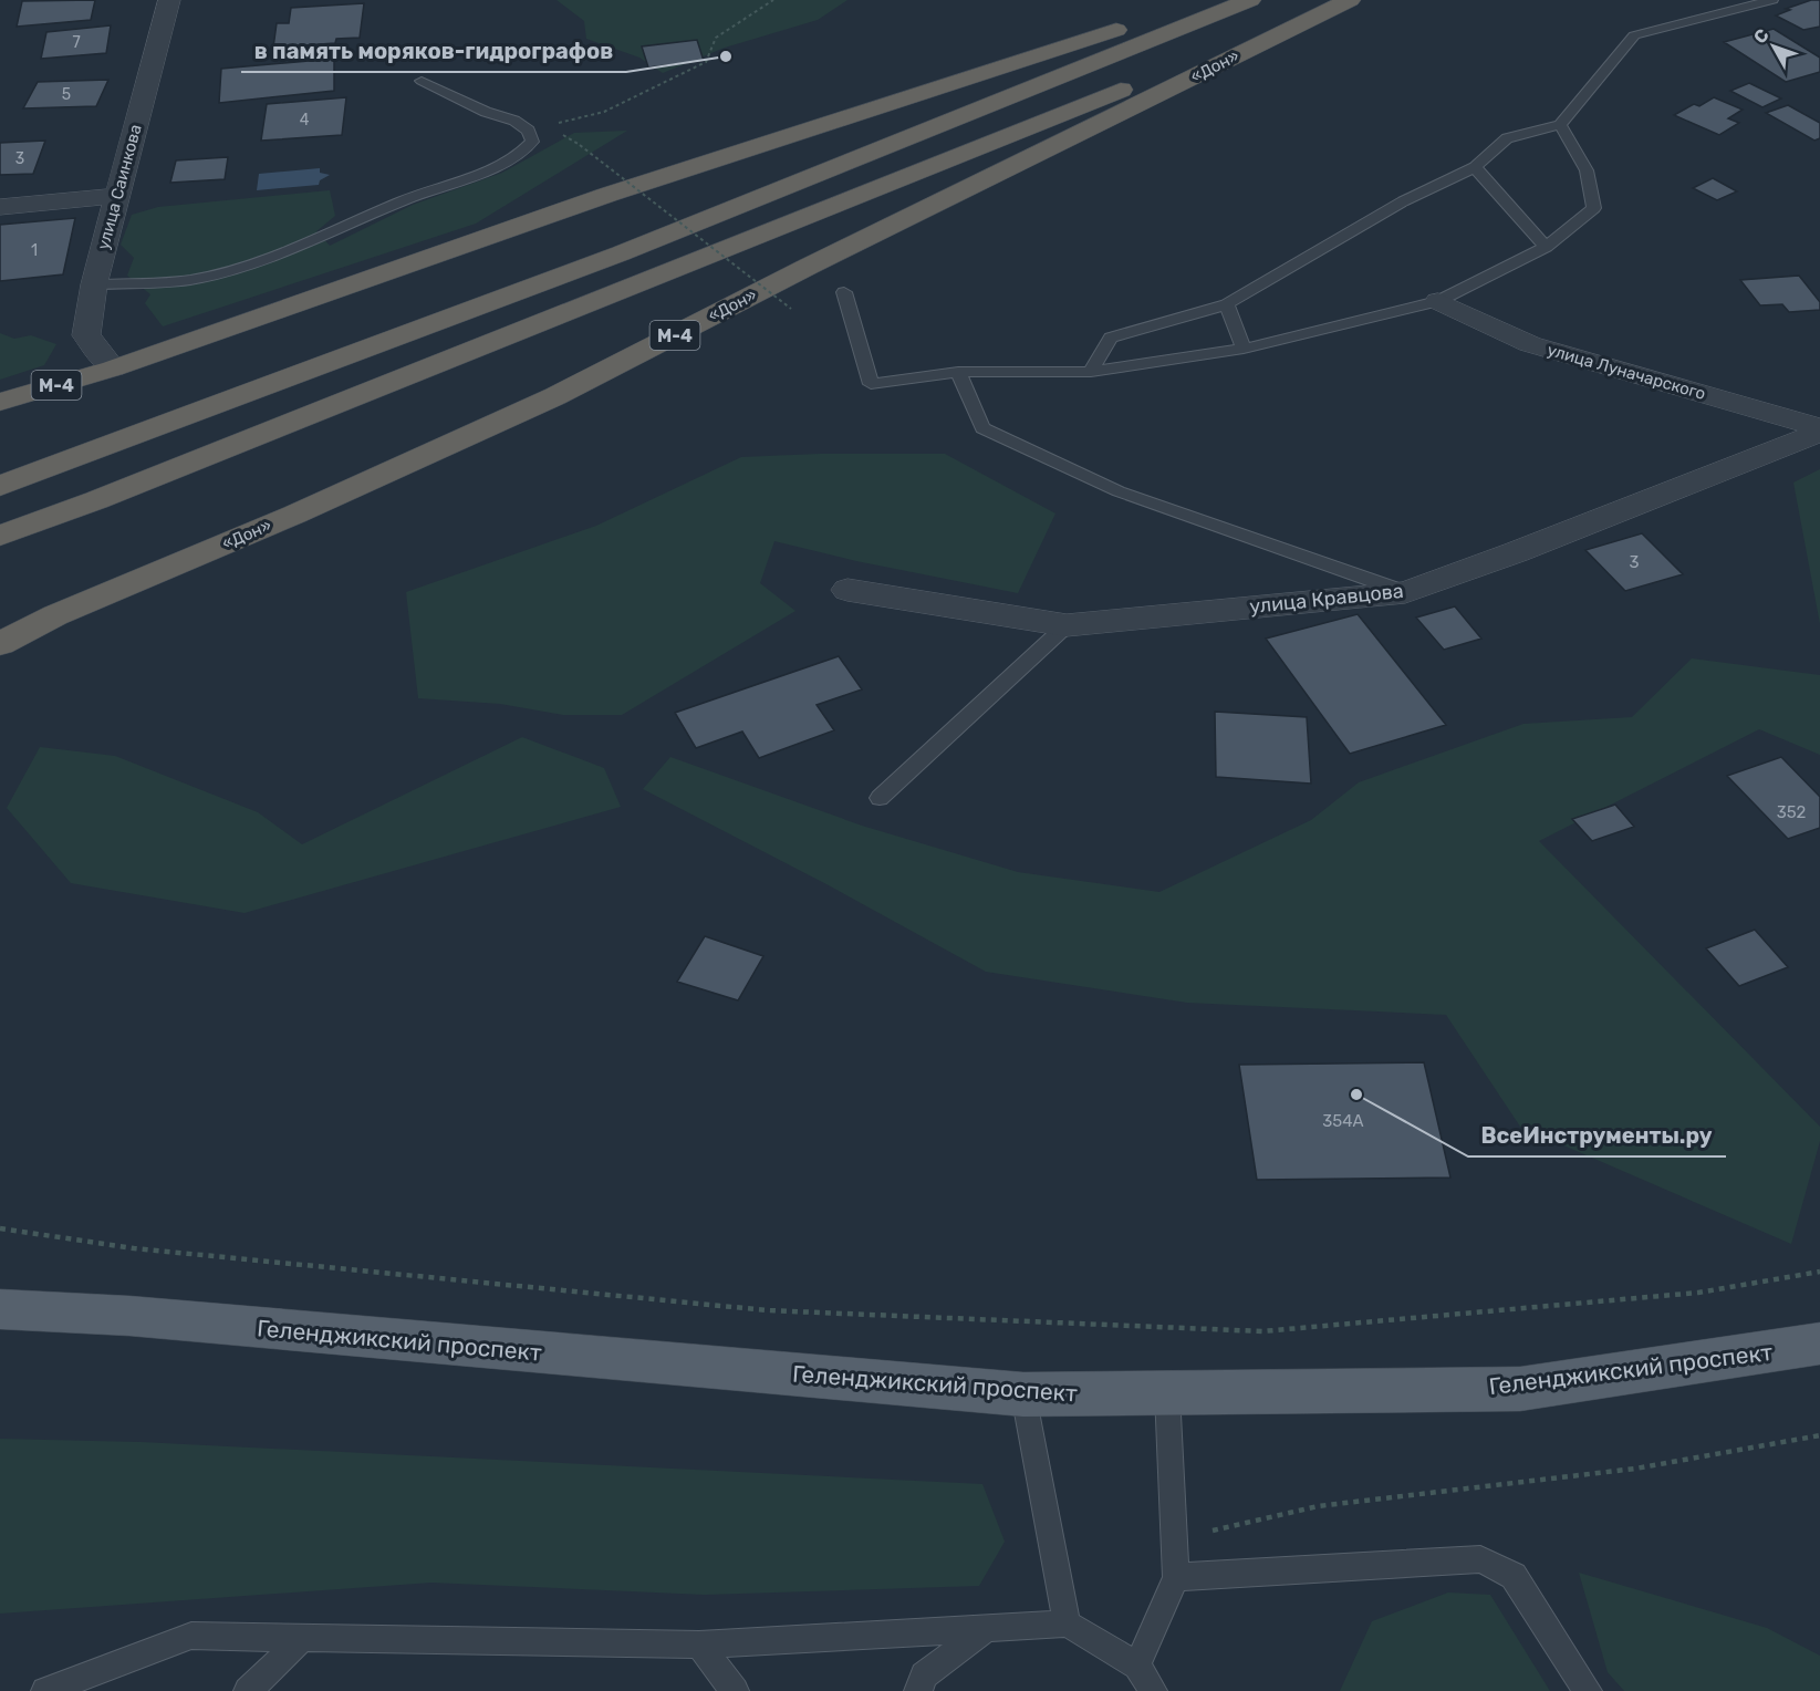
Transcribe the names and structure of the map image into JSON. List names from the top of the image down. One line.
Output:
{"streets":{"highway":["«Дон»","М-4"],"main road":["Геленджикский проспект"],"street":["улица Саинкова","улица Луначарского","улица Кравцова"]},"crossings":[["улица Саинкова","М-4"]],"places":["в память моряков-гидрографов","ВсеИнструменты.ру"],"house_numbers":["7","5","4","3","1","3","352","354А"],"north":"top left"}
